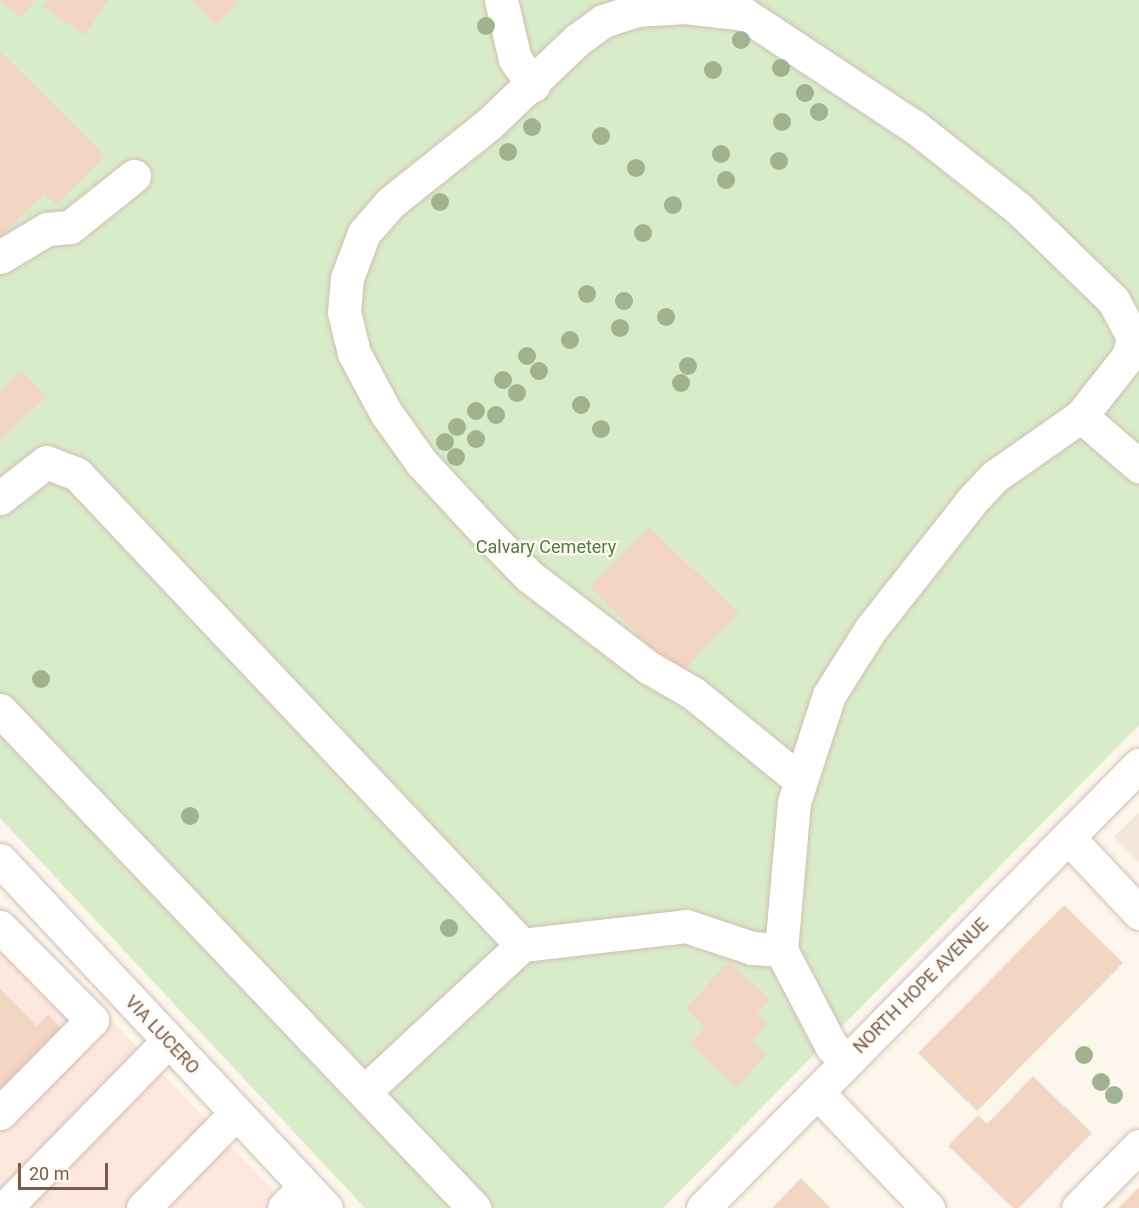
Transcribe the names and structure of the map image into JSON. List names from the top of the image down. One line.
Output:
{"streets":{"street":["NORTH HOPE AVENUE","VIA LUCERO"]},"parks":["Calvary Cemetery"],"scale_bar":"20 m"}
